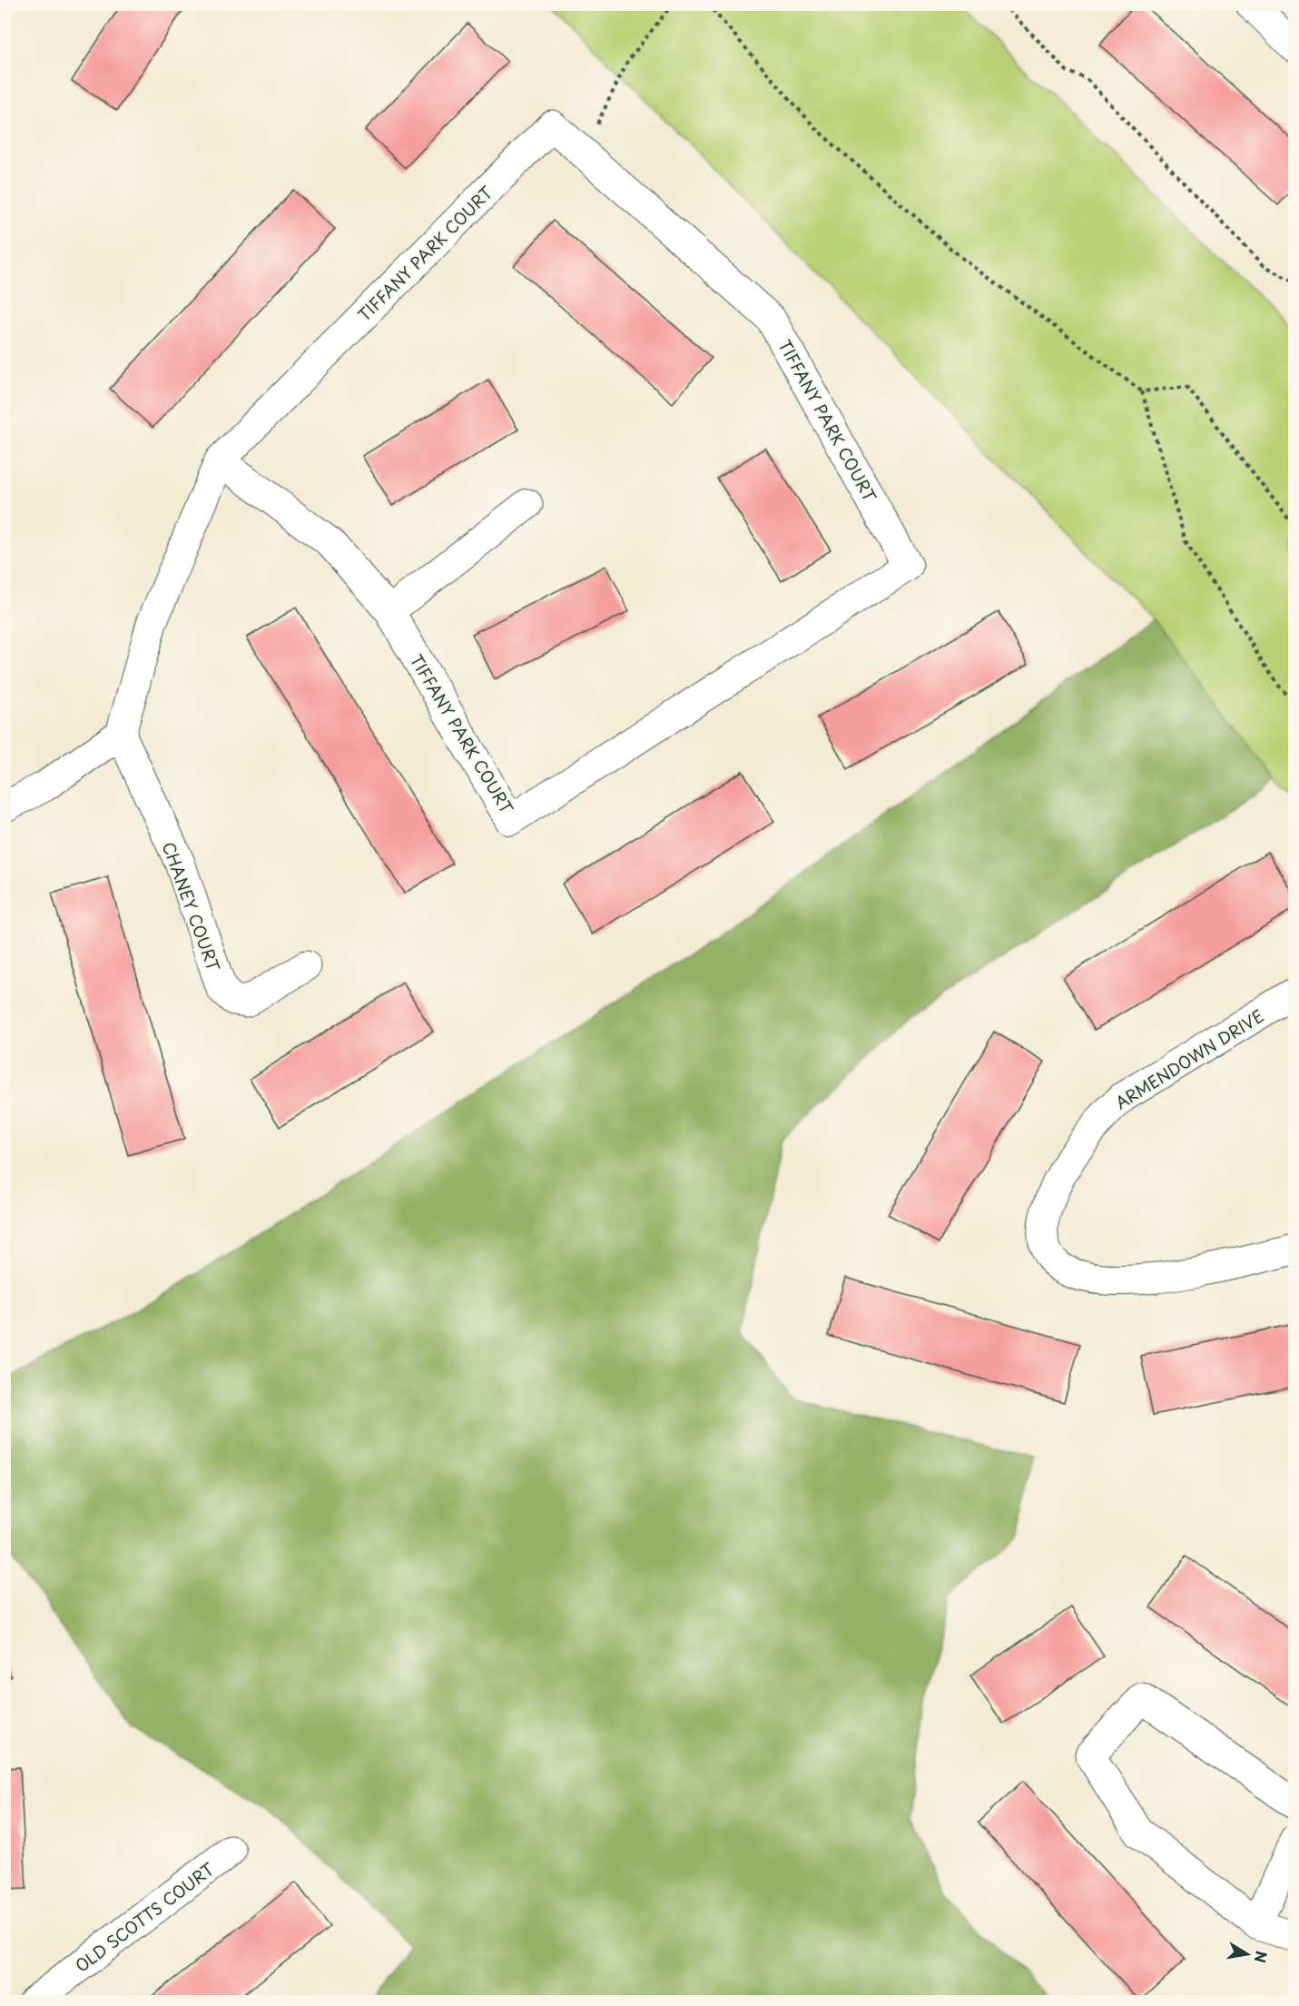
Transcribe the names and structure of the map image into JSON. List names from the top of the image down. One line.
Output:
{"streets":{"street":["TIFFANY PARK COURT","CHANEY COURT","ARMENDOWN DRIVE","OLD SCOTTS COURT"]},"crossings":[["TIFFANY PARK COURT","CHANEY COURT"]],"north":"right"}
